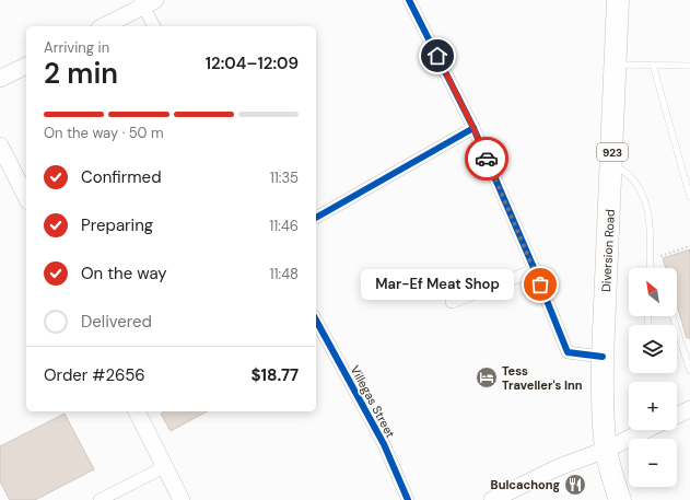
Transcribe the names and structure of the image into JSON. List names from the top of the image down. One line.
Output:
{"streets":{"highway":["923","Diversion Road"],"street":["Villegas Street"]},"places":{"other":["Mar-Ef Meat Shop"],"hotel":["Tess Traveller's Inn"],"restaurant":["Bulcachong"]},"north":"top left","page":{"heading":["2 min","Arriving in","12:04–12:09"],"panel":["Order #2656","$18.77"],"bar":"On the way · 50 m","list":[["Confirmed","11:35"],["Preparing","11:46"],["On the way","11:48"],"Delivered"],"map_buttons":["+","−"],"bubble":"Mar-Ef Meat Shop"}}
